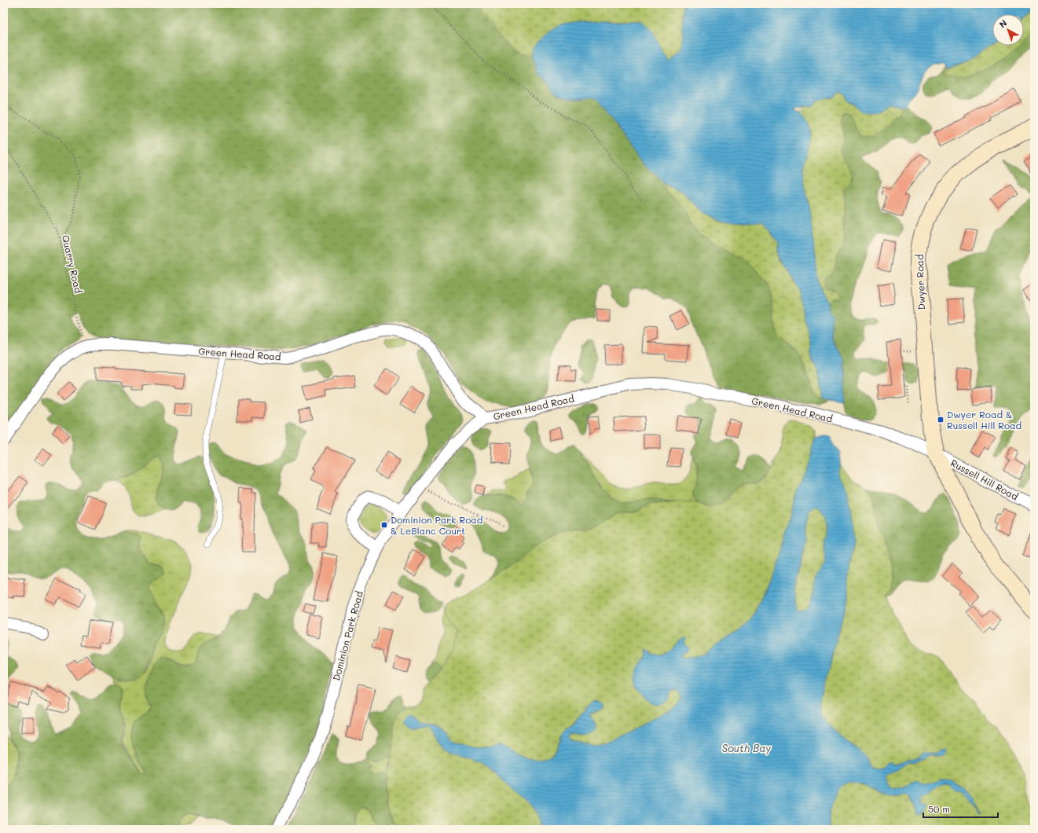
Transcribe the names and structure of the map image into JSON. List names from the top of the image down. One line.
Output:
{"streets":{"street":["Dwyer Road","Green Head Road","Russell Hill Road","Dominion Park Road"],"path":["Quarry Road"]},"crossings":[["Quarry Road","Green Head Road"],["Dwyer Road","Green Head Road"],["Dwyer Road","Russell Hill Road"],["Green Head Road","Russell Hill Road"],["Green Head Road","Dominion Park Road"]],"water":["South Bay"],"places":{"transit":["Dwyer Road & Russell Hill Road","Dominion Park Road & LeBlanc Court"]},"scale_bar":"50 m","north":"top left"}
